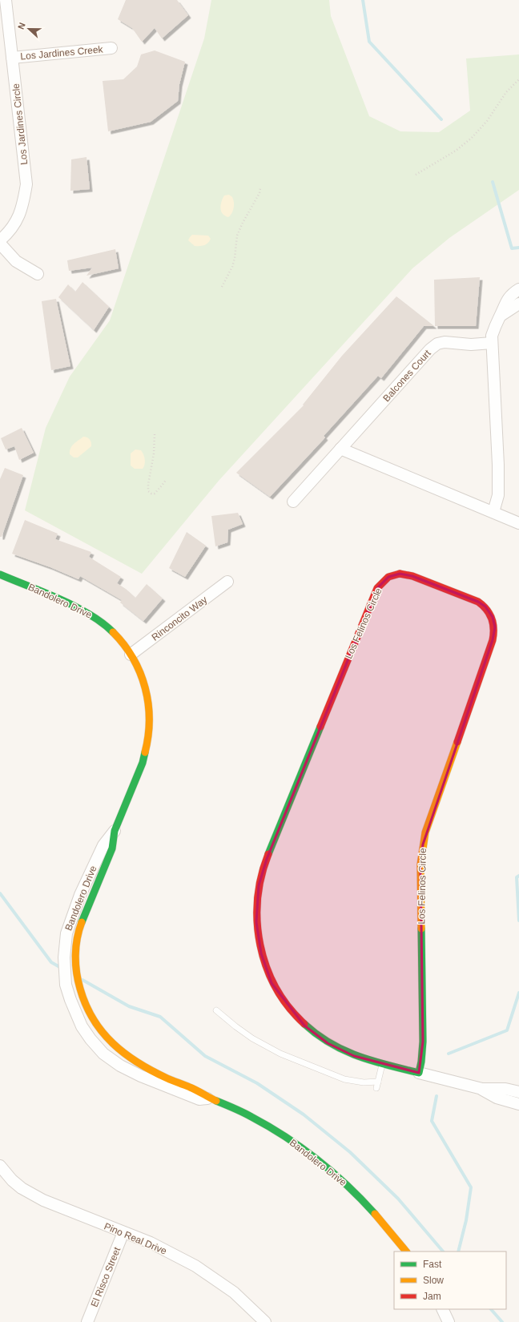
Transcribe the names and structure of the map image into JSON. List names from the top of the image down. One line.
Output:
{"streets":{"street":["Los Jardines Creek","Los Jardines Circle","Balcones Court","Bandolero Drive","Rinconcito Way","Los Felinos Circle","Pino Real Drive","El Risco Street"]},"crossings":[["Los Jardines Creek","Los Jardines Circle"],["Bandolero Drive","Rinconcito Way"],["Pino Real Drive","El Risco Street"]],"legend":["Fast","Slow","Jam"],"north":"left"}
